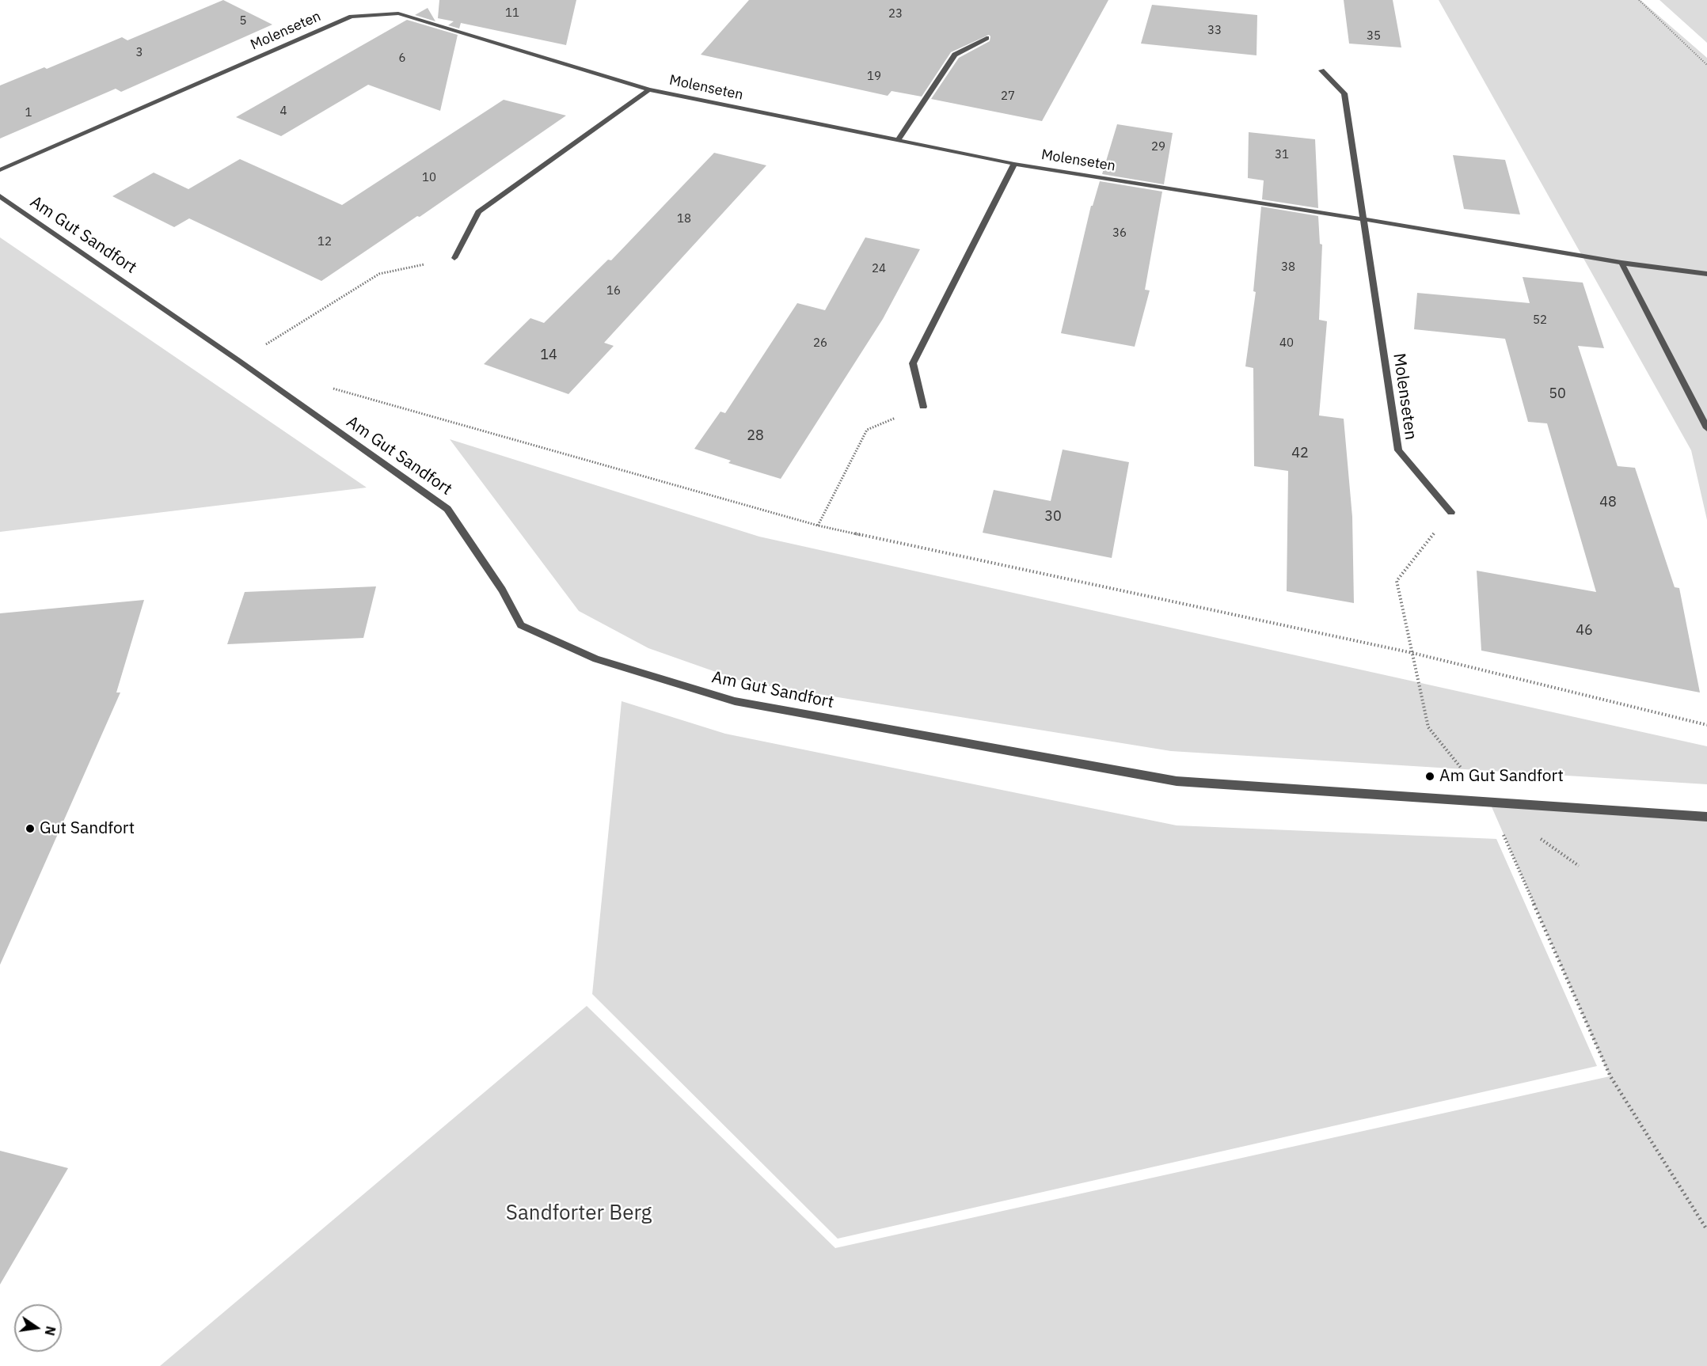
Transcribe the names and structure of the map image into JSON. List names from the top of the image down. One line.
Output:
{"streets":{"street":["Molenseten","Am Gut Sandfort"]},"parks":["Sandforter Berg"],"places":["Am Gut Sandfort","Gut Sandfort"],"house_numbers":["11","23","5","33","35","3","6","19","27","4","1","29","31","10","18","36","12","38","24","16","52","26","40","14","50","28","42","48","30","46"],"north":"right"}
